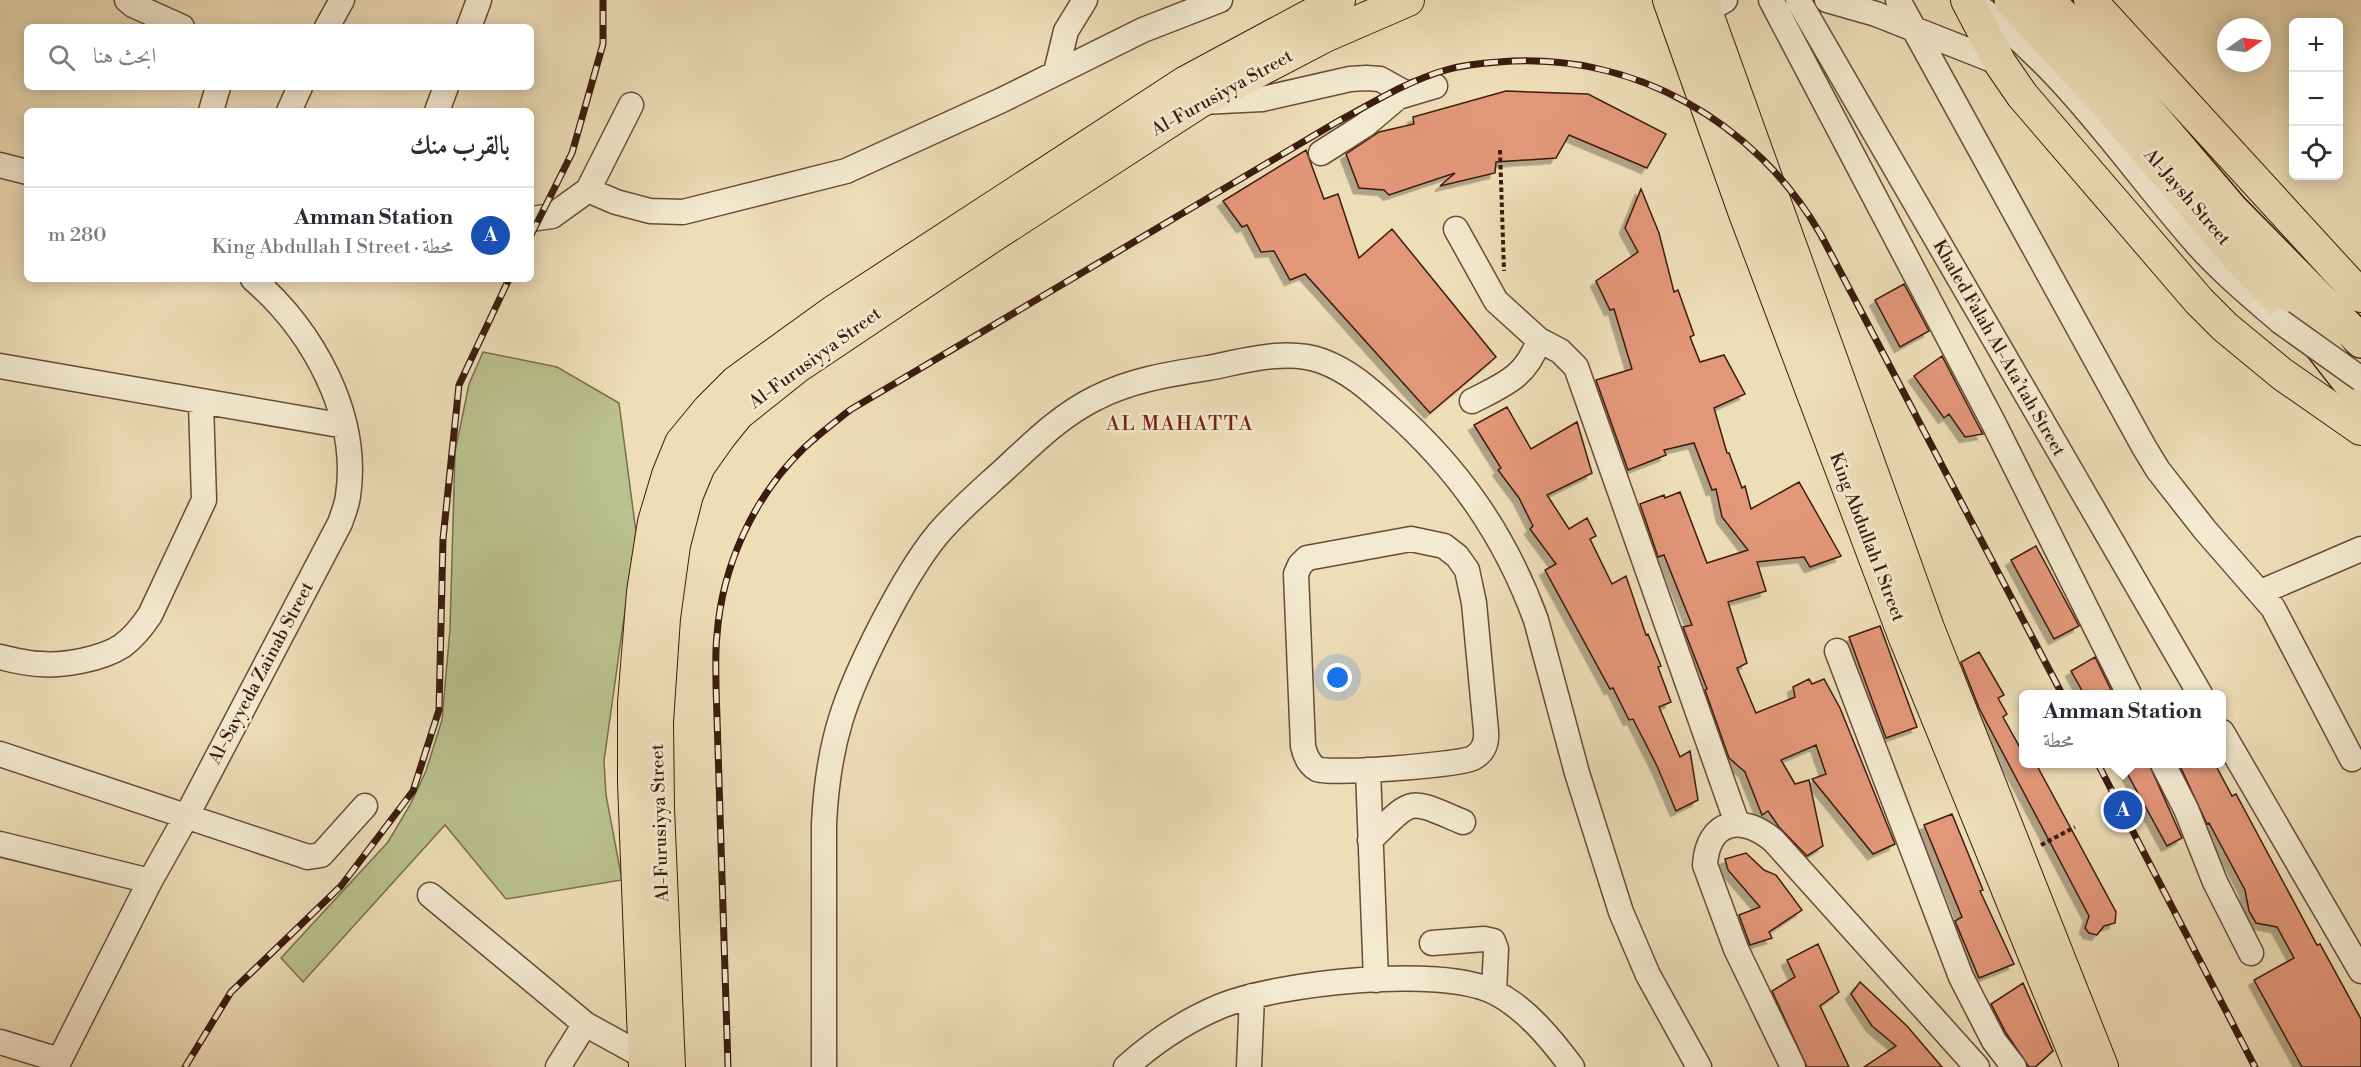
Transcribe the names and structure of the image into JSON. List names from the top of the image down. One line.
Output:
{"streets":{"highway":["Al-Jaysh Street"],"main road":["Al-Furusiyya Street","King Abdullah I Street"],"street":["Khaled Falah Al-Ata’tah Street","Al-Sayyeda Zainab Street"]},"districts":["AL MAHATTA"],"north":"right","page":{"map_buttons":["+","−"],"search":"ابحث هنا","heading":"بالقرب منك","list":[{"mark":"A","name":"Amman Station","note":"محطة · King Abdullah I Street","value":"280 m"}],"popup":["Amman Station","محطة"],"pins":"A"}}
